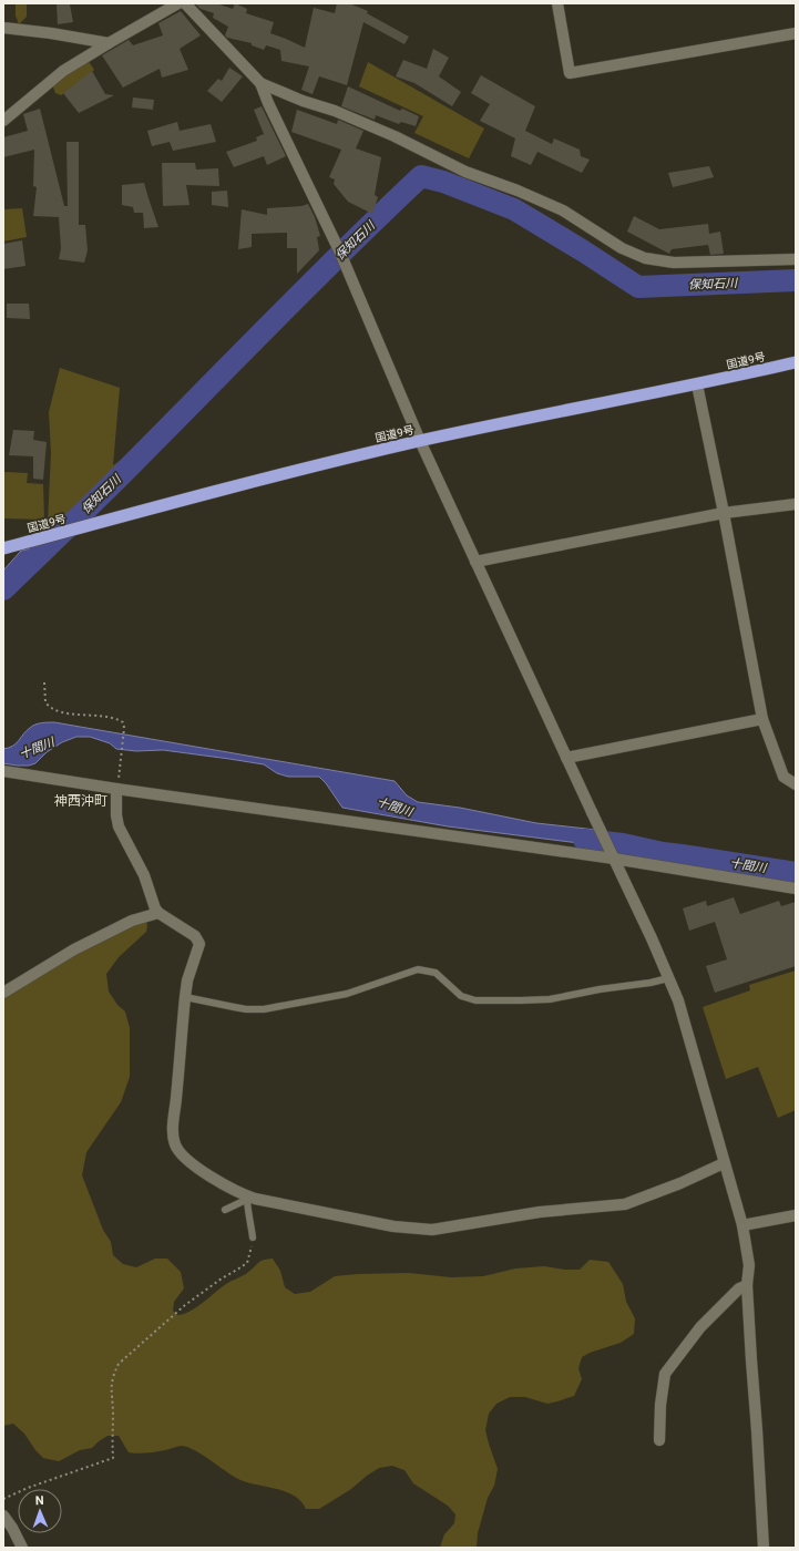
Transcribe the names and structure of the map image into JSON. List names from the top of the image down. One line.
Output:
{"streets":{"highway":["国道9号"]},"districts":["神西沖町"],"water":["保知石川","十間川"],"north":"top"}
